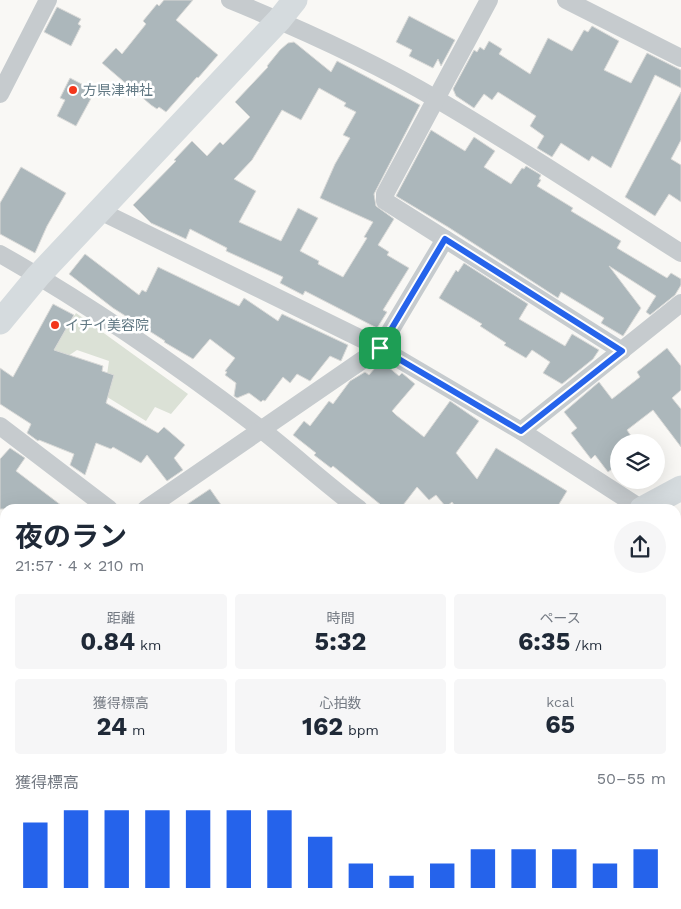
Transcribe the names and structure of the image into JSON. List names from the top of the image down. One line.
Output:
{"places":["方県津神社","イチイ美容院"],"page":{"heading":["夜のラン","21:57 · 4 × 210 m"],"stats":[["距離","0.84 km"],["時間","5:32"],["ペース","6:35 /km"],["獲得標高","24 m"],["心拍数","162 bpm"],["kcal","65"]],"chart":["獲得標高","50–55 m"]}}
